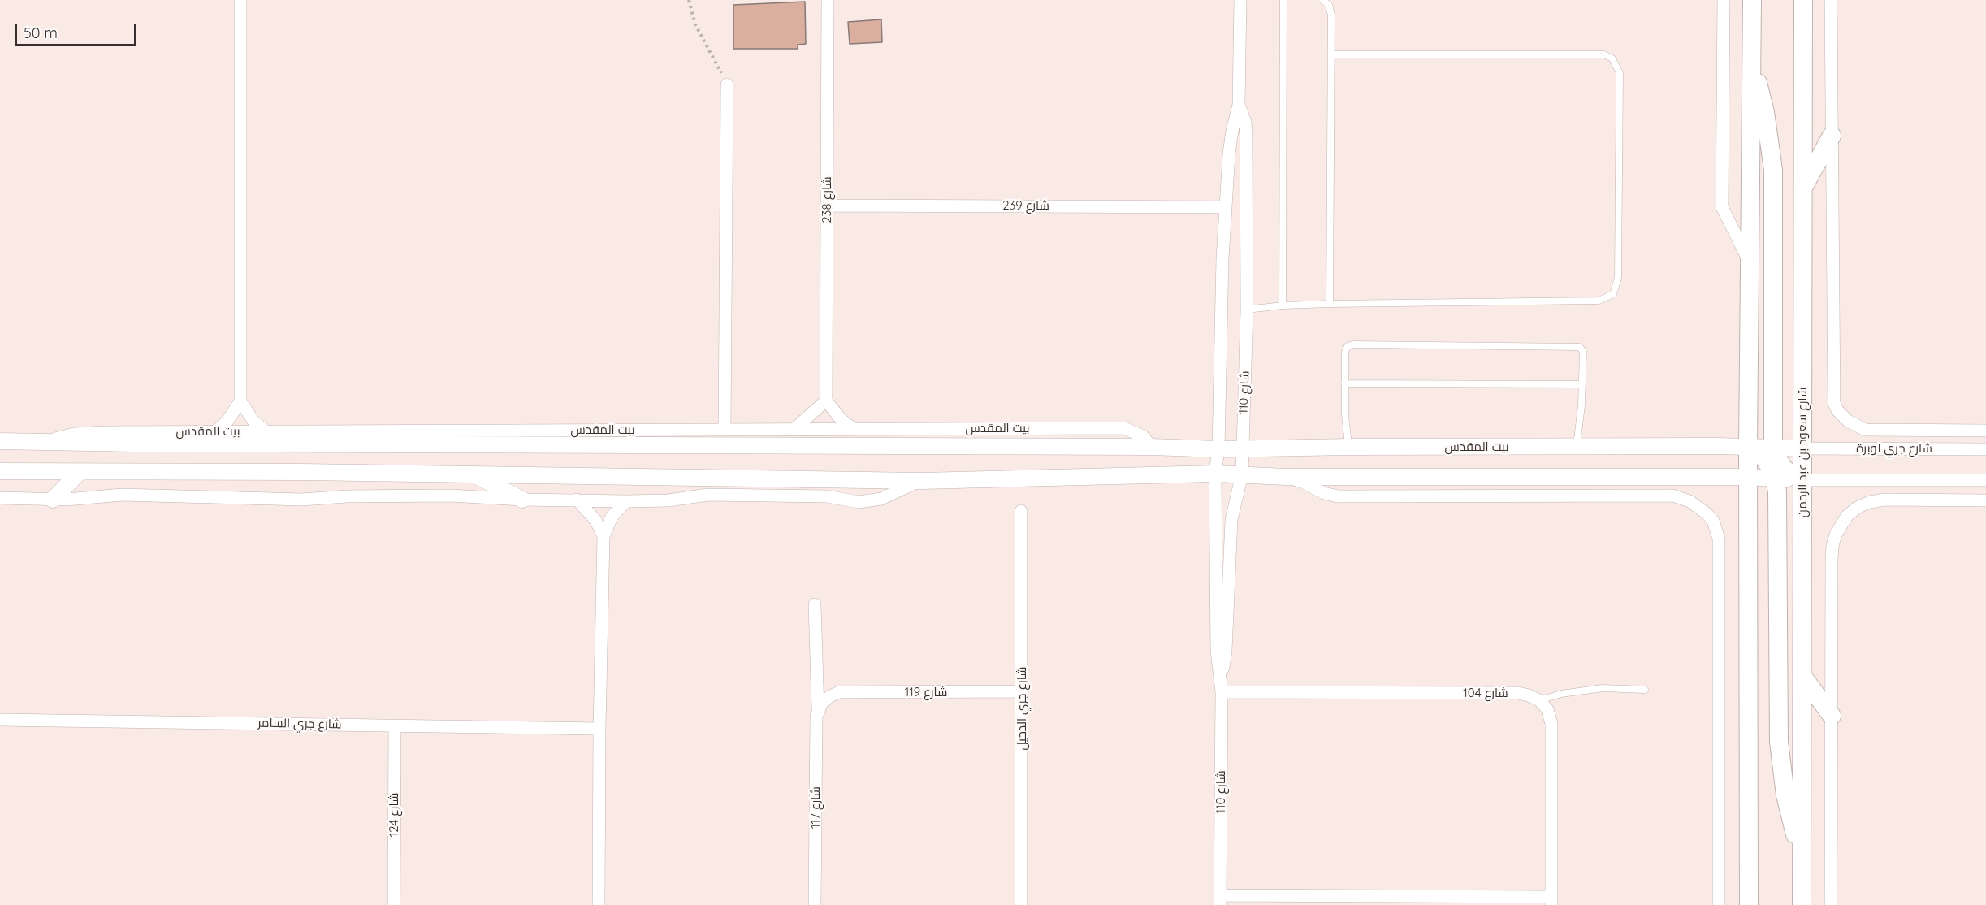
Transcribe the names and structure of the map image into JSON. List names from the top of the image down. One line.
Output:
{"streets":{"main road":["شارع سعود بن عبد الرحمن"],"street":["شارع 238","شارع 239","شارع 110","بيت المقدس","شارع جري لوبرة","شارع 119","شارع 104","شارع جري الدحيل","شارع جري السامر","شارع 117","شارع 124"]},"crossings":[["شارع 238","شارع 239"],["شارع 239","شارع 110"],["شارع 110","بيت المقدس"],["شارع 110","شارع 104"],["بيت المقدس","شارع جري لوبرة"],["بيت المقدس","شارع سعود بن عبد الرحمن"],["شارع جري لوبرة","شارع سعود بن عبد الرحمن"],["شارع 119","شارع جري الدحيل"],["شارع 119","شارع 117"],["شارع جري السامر","شارع 124"]],"scale_bar":"50 m"}
